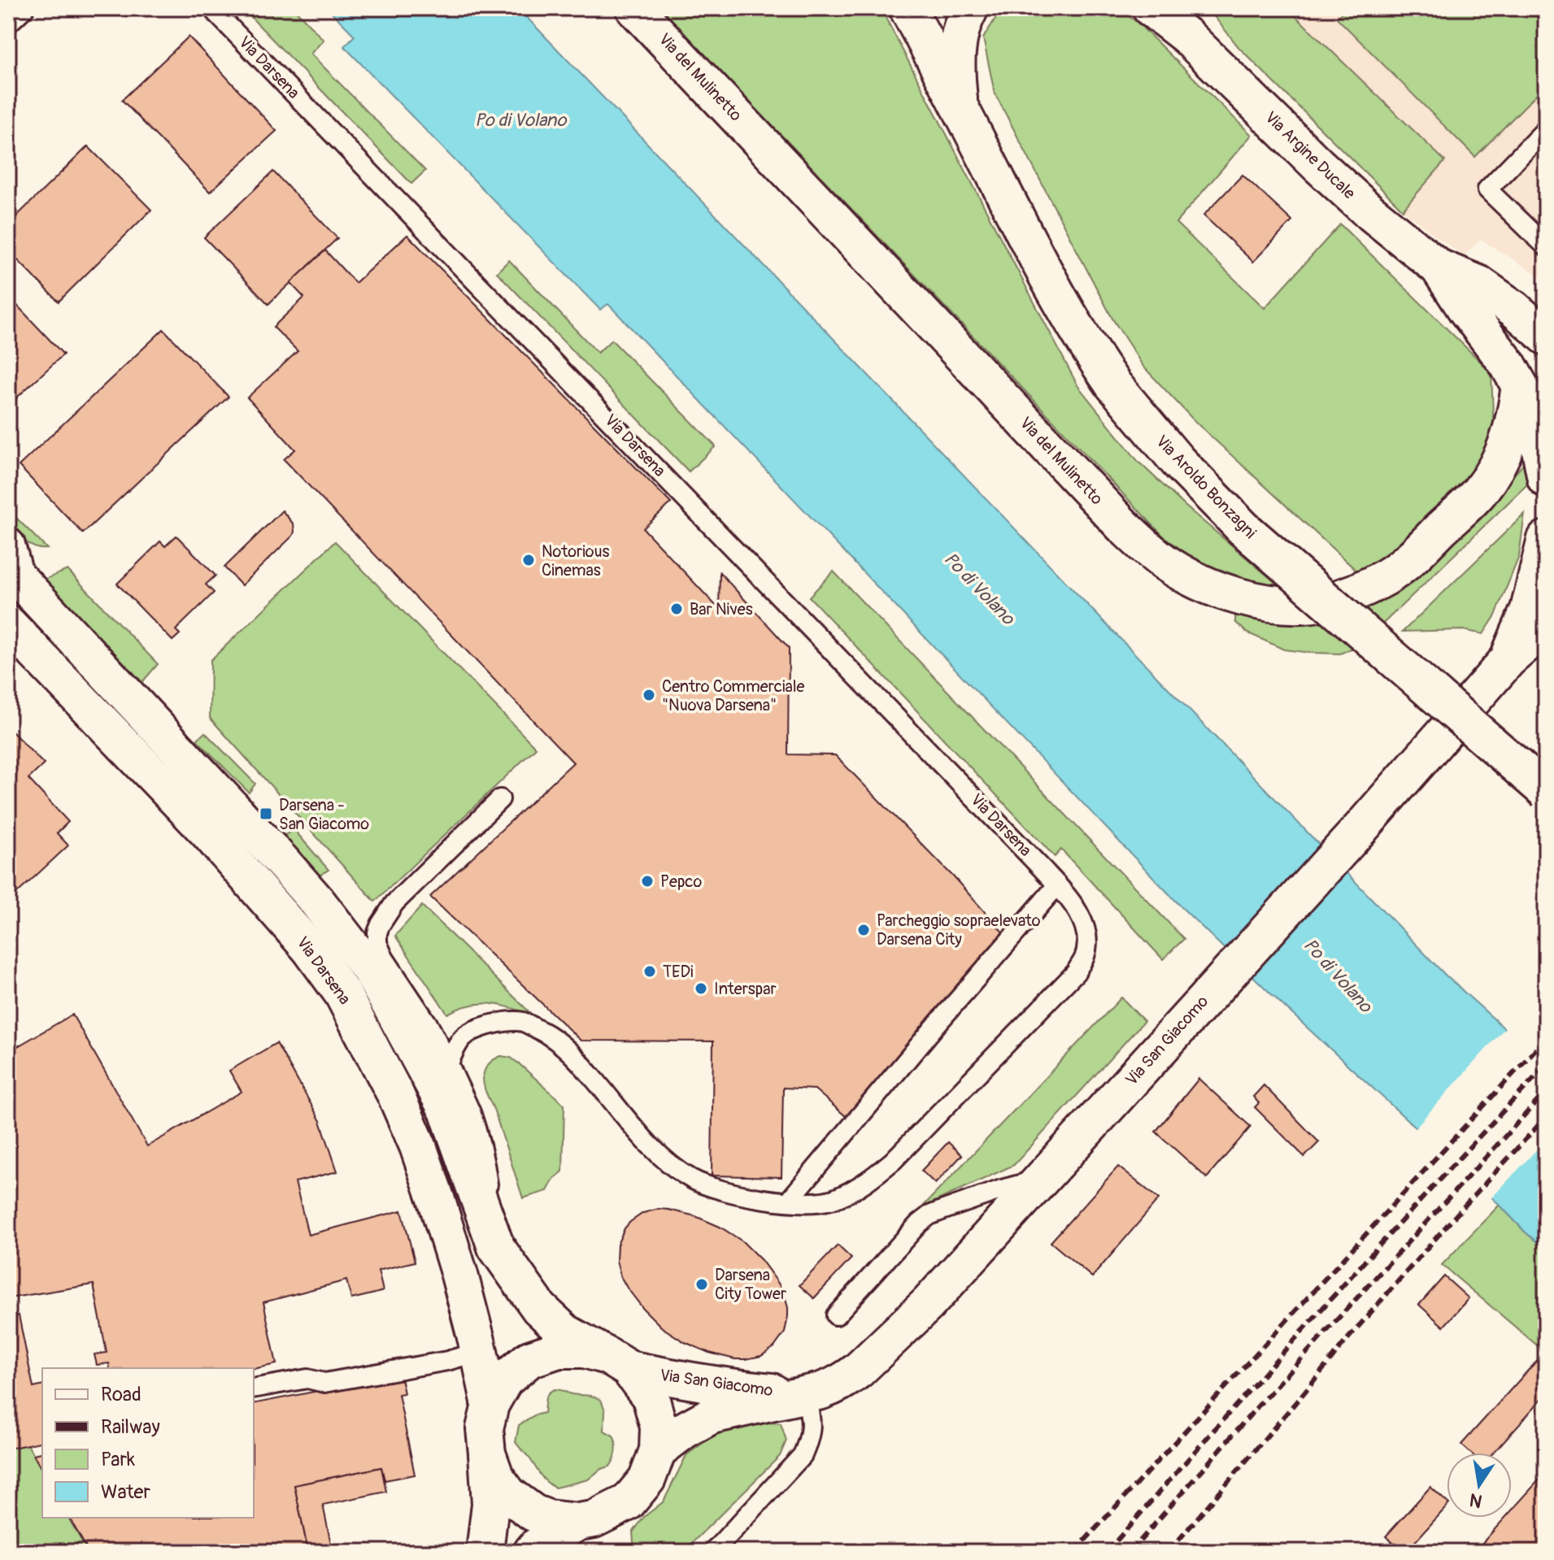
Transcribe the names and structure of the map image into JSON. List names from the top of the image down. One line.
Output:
{"streets":{"main road":["Via Darsena","Via del Mulinetto","Via Argine Ducale","Via Aroldo Bonzagni","Via San Giacomo"]},"crossings":[["Via Darsena","Via San Giacomo"],["Via del Mulinetto","Via Argine Ducale"]],"water":["Po di Volano"],"places":{"other":["Notorious Cinemas","Bar Nives","Centro Commerciale \"Nuova Darsena\"","Pepco","Parcheggio sopraelevato Darsena City","TEDi","Interspar","Darsena City Tower"],"transit":["Darsena - San Giacomo"]},"legend":["Road","Railway","Park","Water"],"north":"bottom"}
